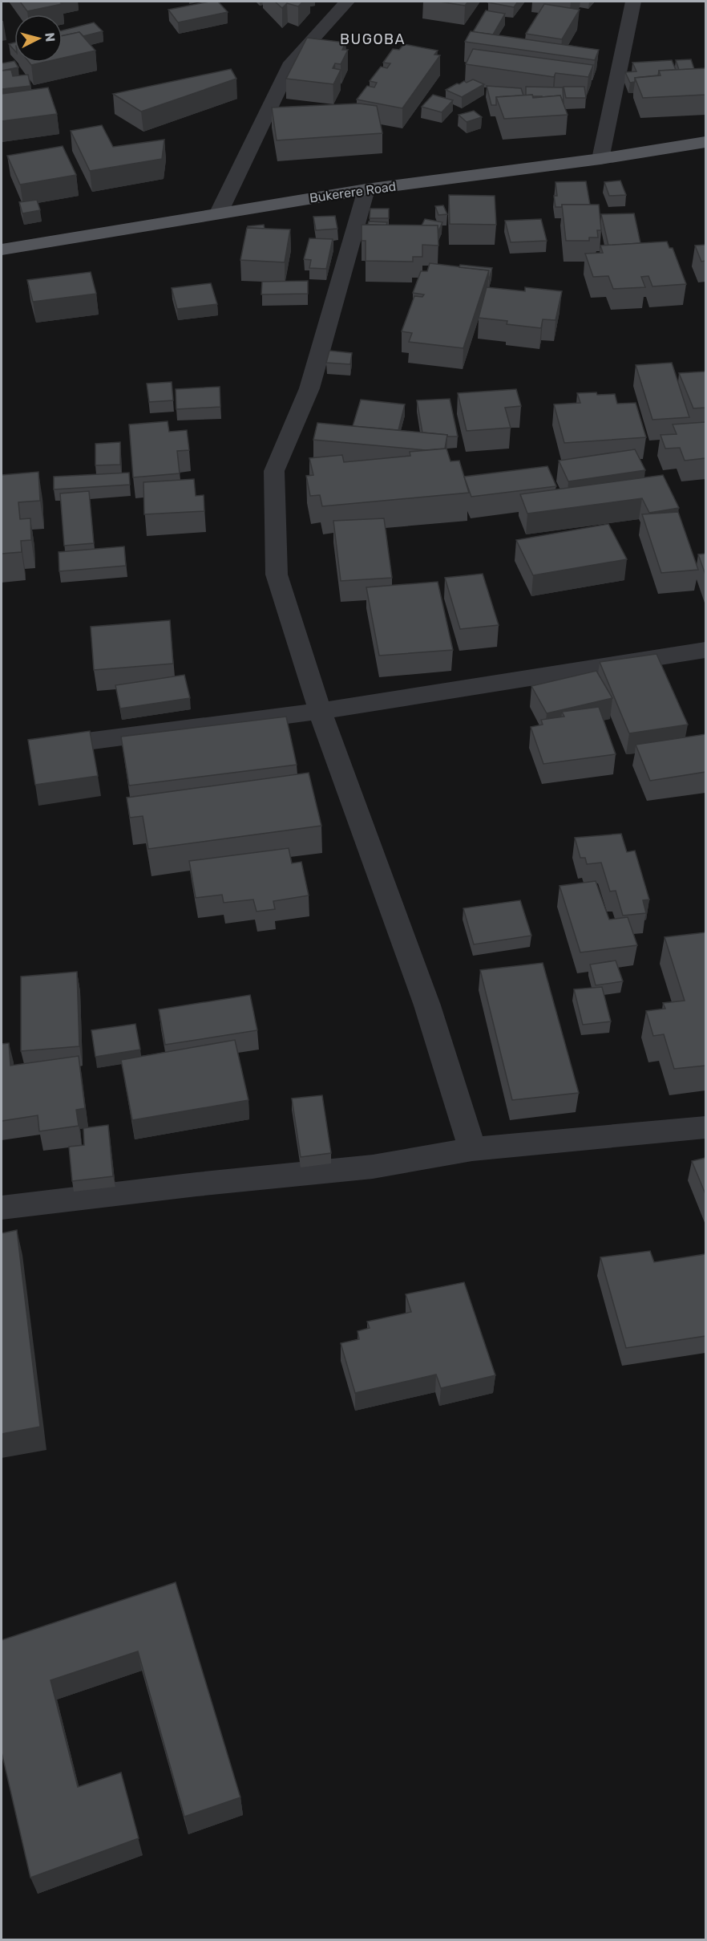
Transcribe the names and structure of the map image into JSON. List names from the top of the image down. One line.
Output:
{"streets":{"main road":["Bukerere Road"]},"districts":["BUGOBA"],"north":"right"}
